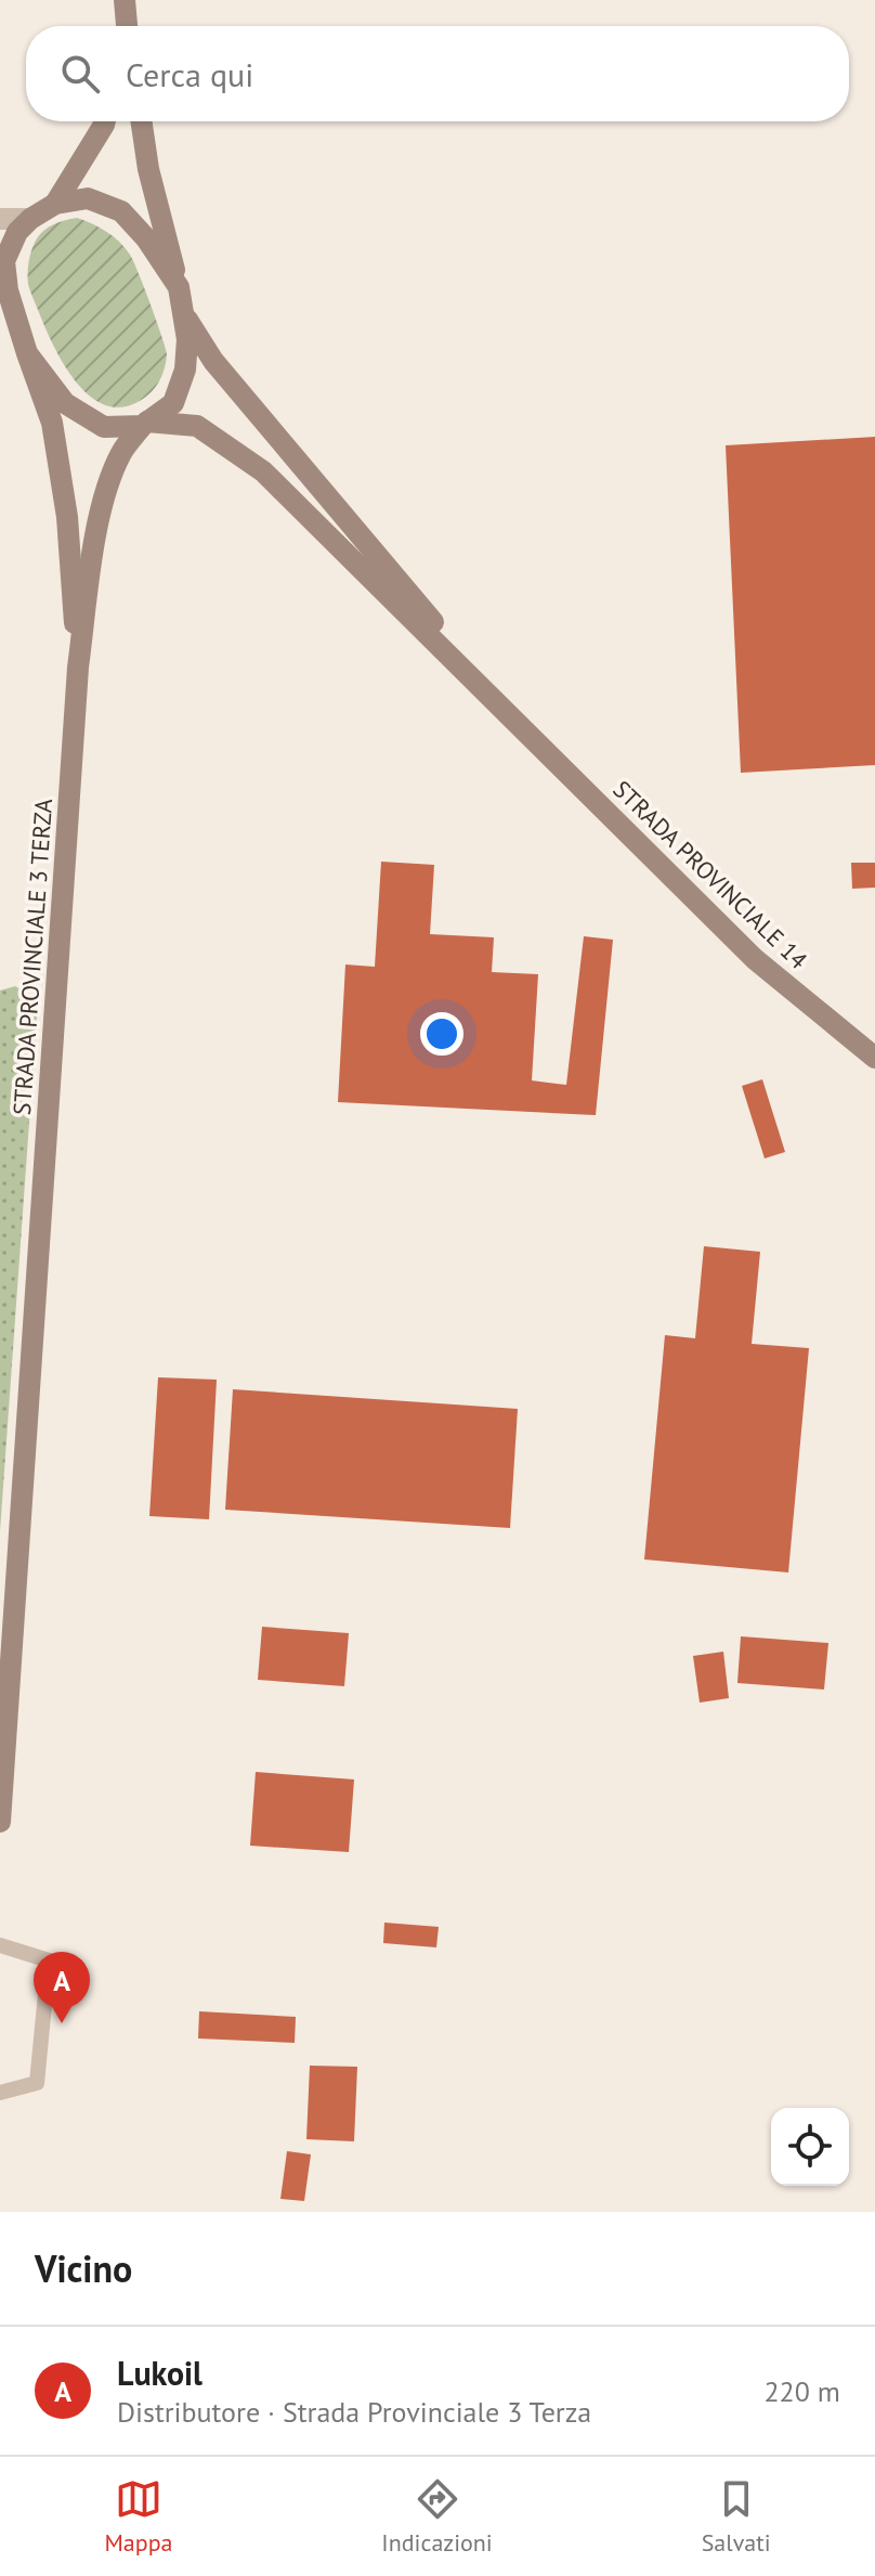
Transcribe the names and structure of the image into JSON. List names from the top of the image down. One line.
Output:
{"streets":{"main road":["STRADA PROVINCIALE 14","STRADA PROVINCIALE 3 TERZA"]},"page":{"search":"Cerca qui","pins":"A","heading":"Vicino","list":[{"mark":"A","name":"Lukoil","note":"Distributore · Strada Provinciale 3 Terza","value":"220 m"}],"nav":["Mappa","Indicazioni","Salvati"]}}
